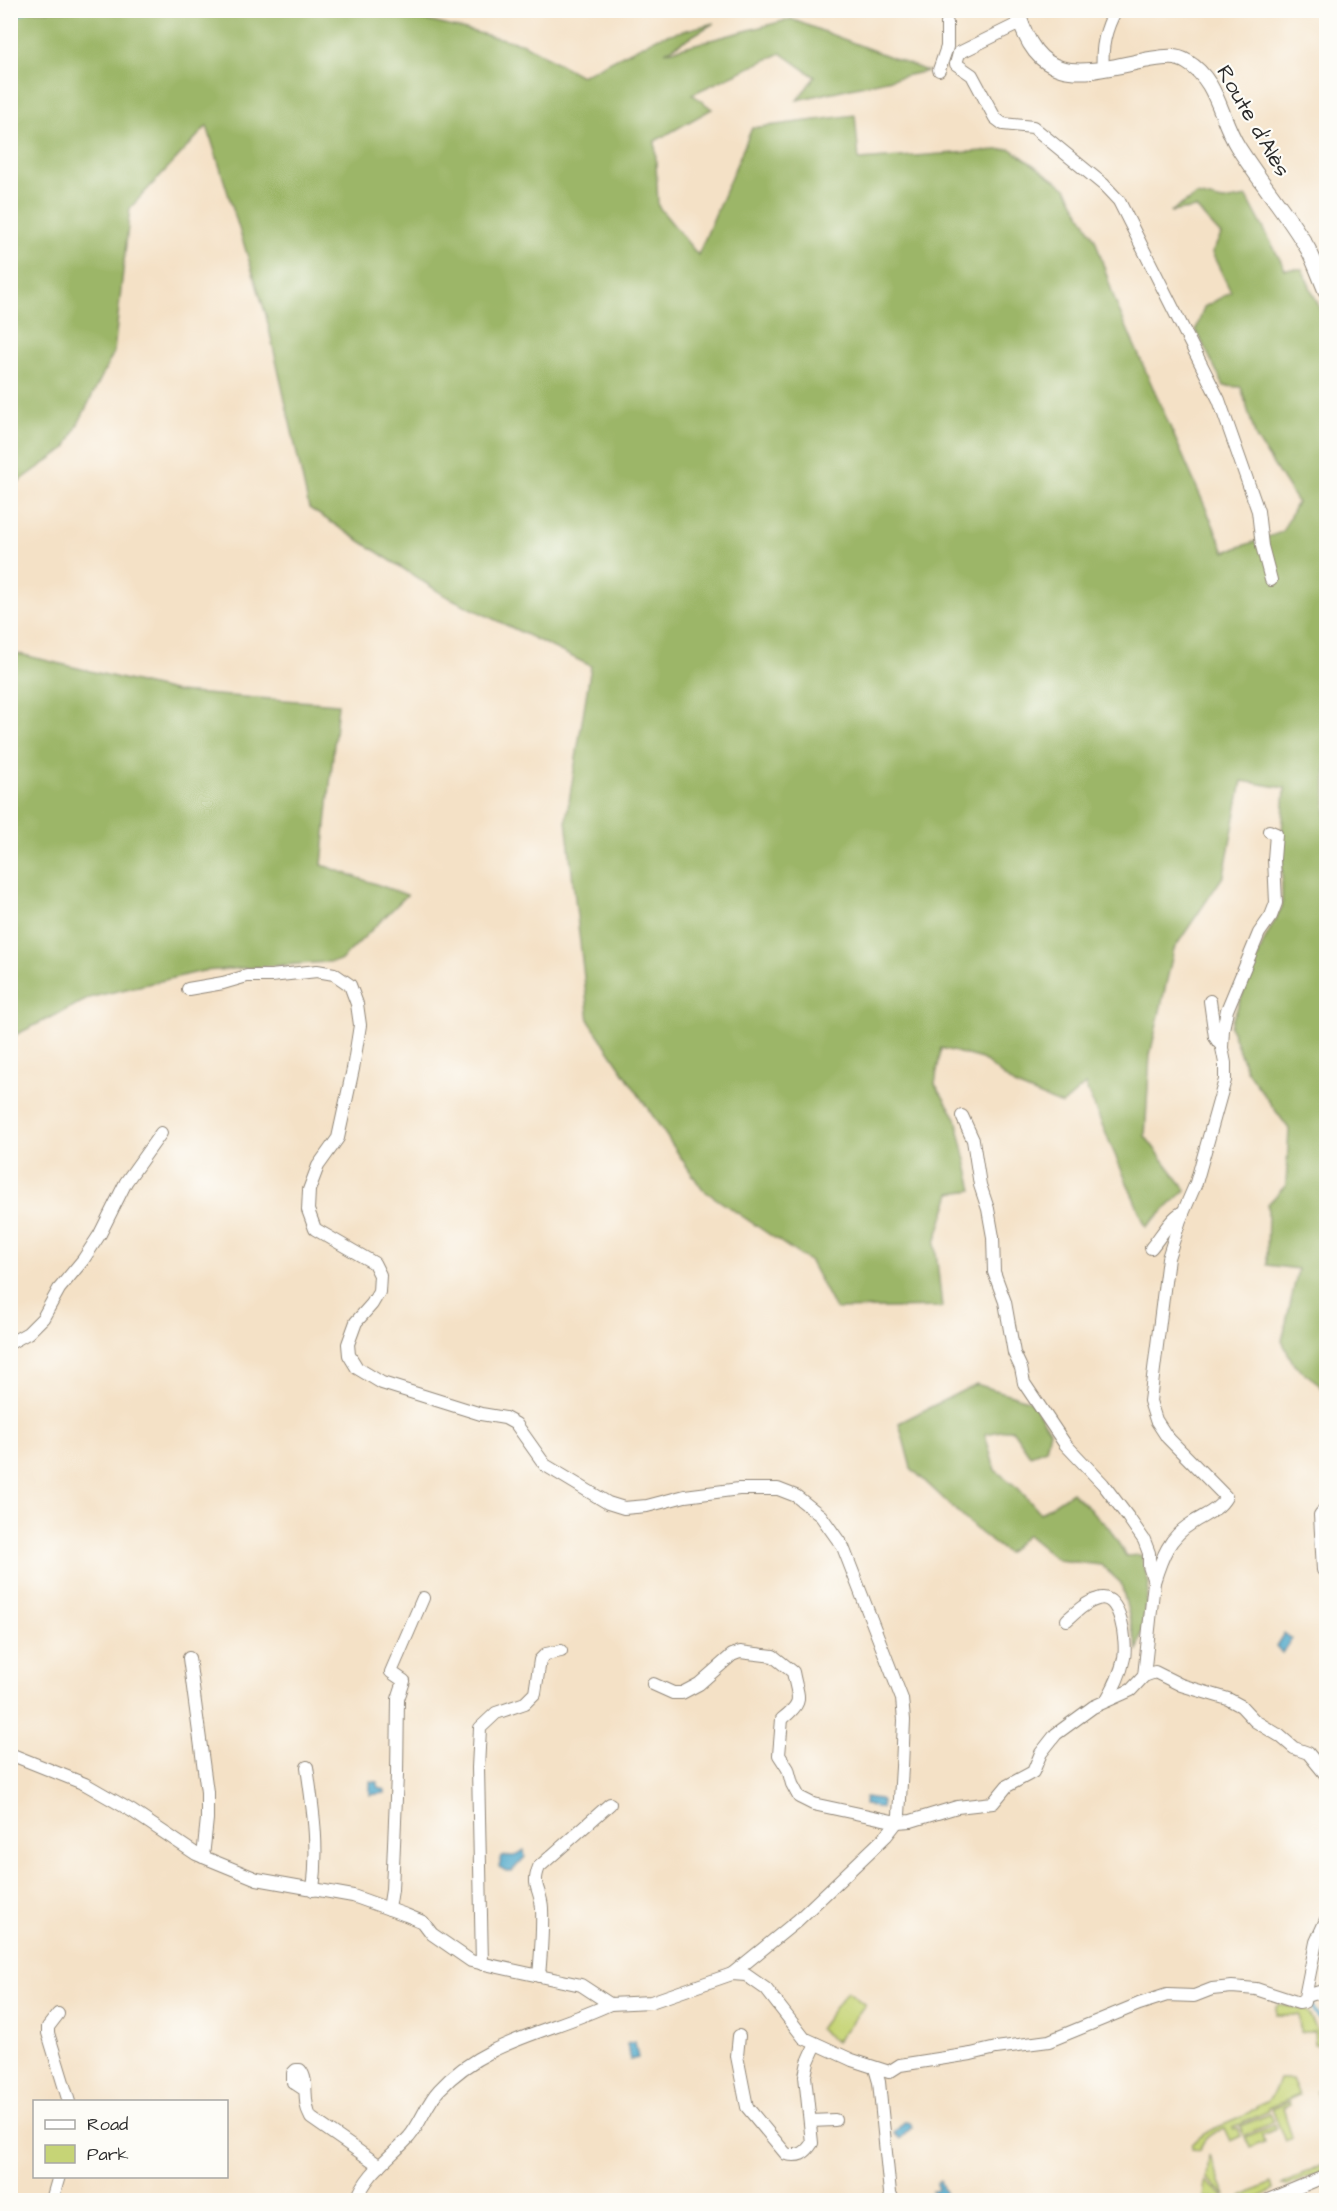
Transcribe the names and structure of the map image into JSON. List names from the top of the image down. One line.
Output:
{"streets":{"main road":["Route d'Alès"]},"legend":["Road","Park"]}
